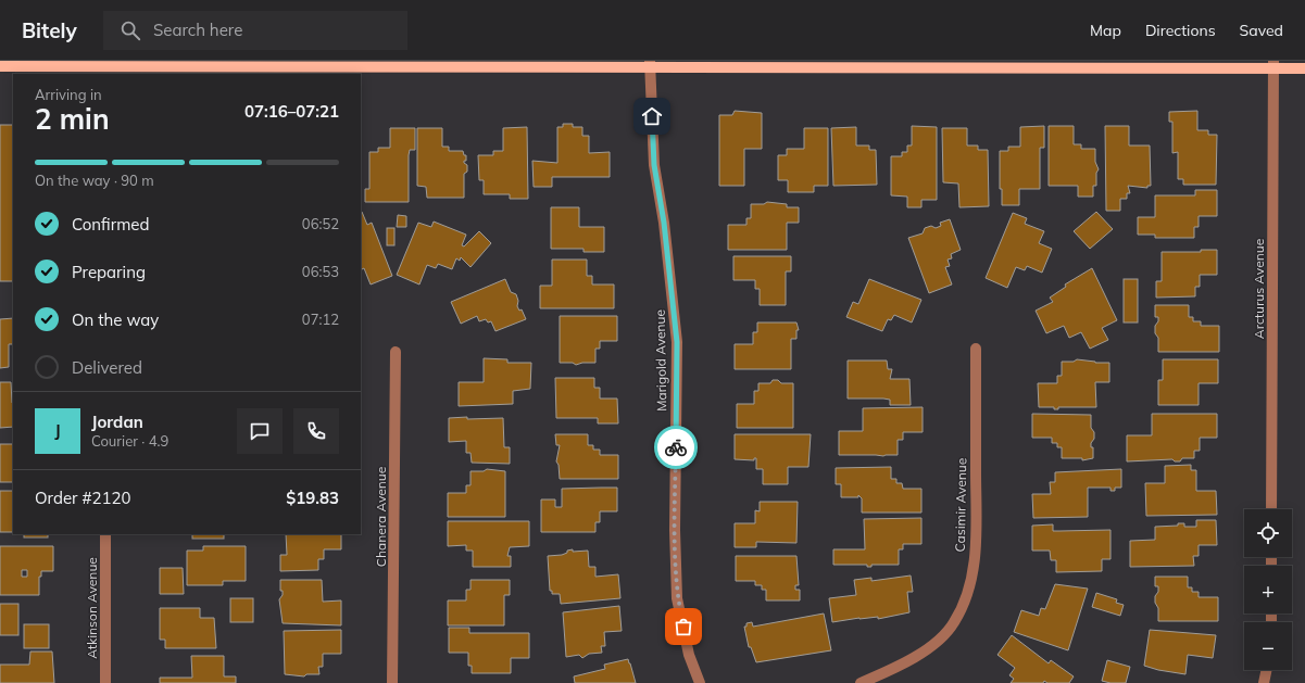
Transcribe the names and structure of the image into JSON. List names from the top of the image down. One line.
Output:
{"streets":{"street":["Arcturus Avenue","Marigold Avenue","Casimir Avenue","Chanera Avenue","Atkinson Avenue"]},"page":{"header":"Bitely","search":"Search here","nav":["Map","Directions","Saved"],"heading":["2 min","Arriving in","07:16–07:21"],"panel":["Jordan","Courier · 4.9","Order #2120","$19.83"],"bar":"On the way · 90 m","list":[["Confirmed","06:52"],["Preparing","06:53"],["On the way","07:12"],"Delivered"],"round":"J","map_buttons":["+","−"]}}
